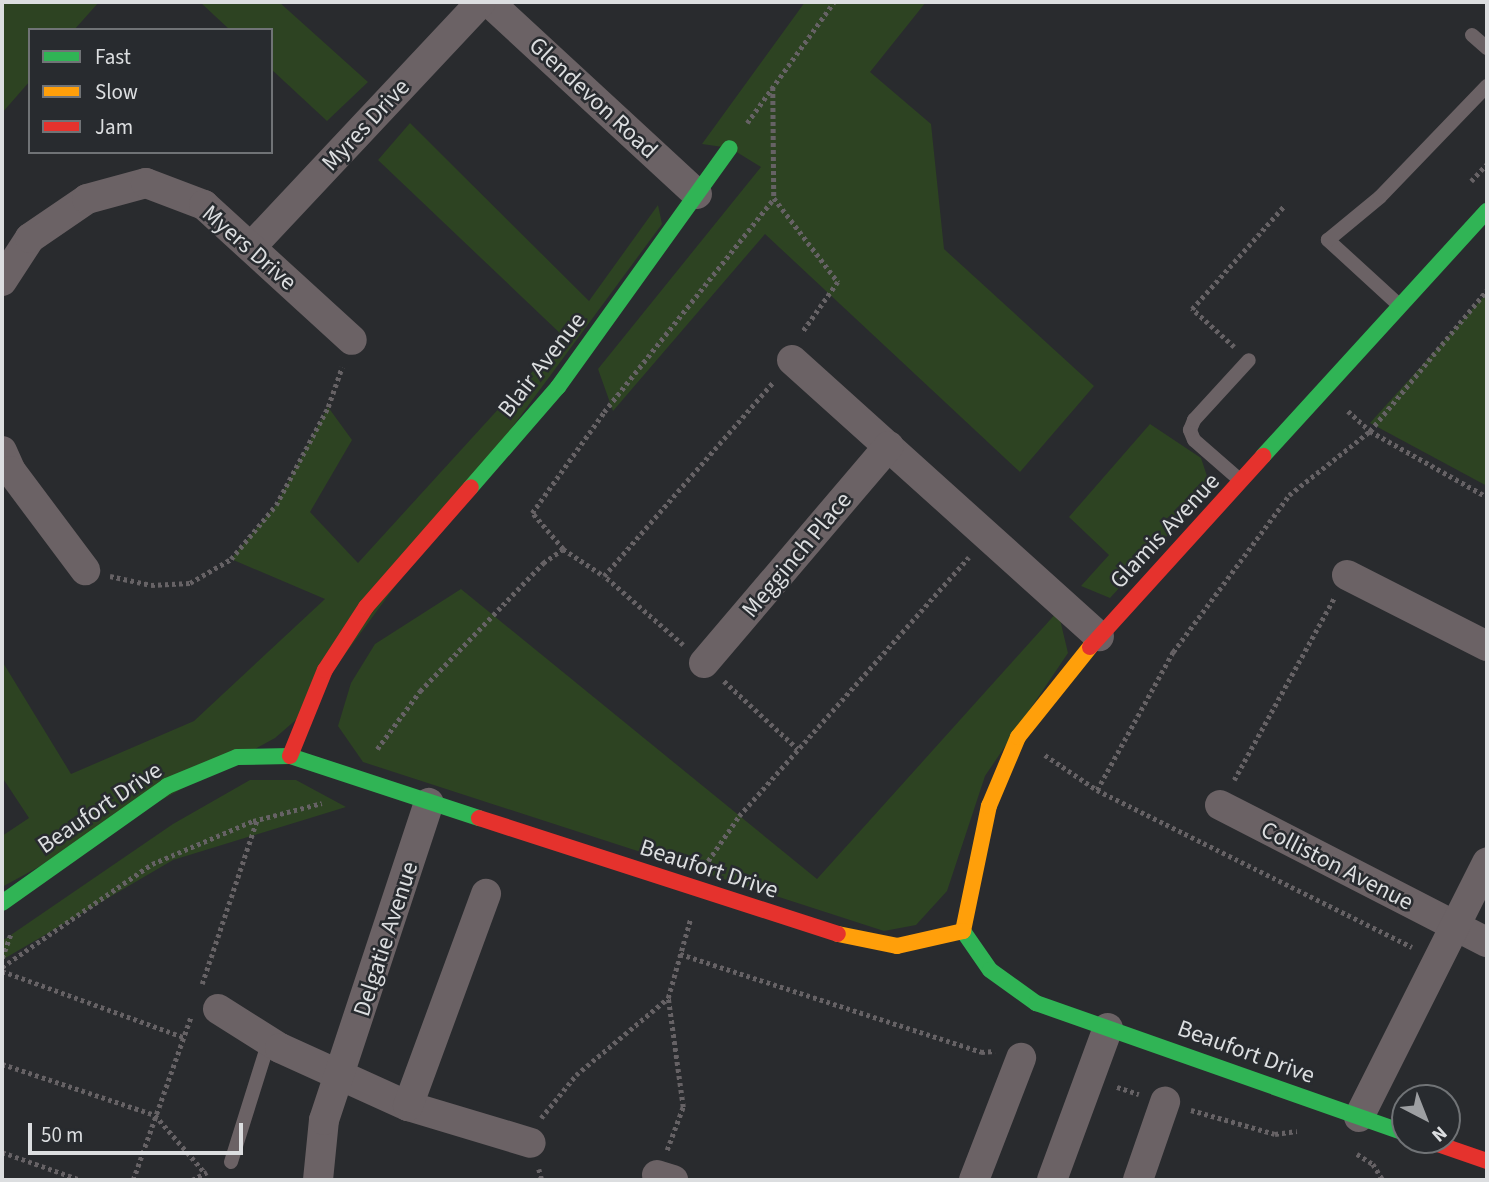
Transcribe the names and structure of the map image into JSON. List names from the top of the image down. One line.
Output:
{"streets":{"street":["Glendevon Road","Myres Drive","Myers Drive","Blair Avenue","Glamis Avenue","Megginch Place","Beaufort Drive","Colliston Avenue","Delgatie Avenue"]},"crossings":[["Glendevon Road","Blair Avenue"],["Myres Drive","Myers Drive"],["Blair Avenue","Beaufort Drive"],["Glamis Avenue","Beaufort Drive"],["Beaufort Drive","Delgatie Avenue"]],"legend":["Fast","Slow","Jam"],"scale_bar":"50 m","north":"bottom right"}
